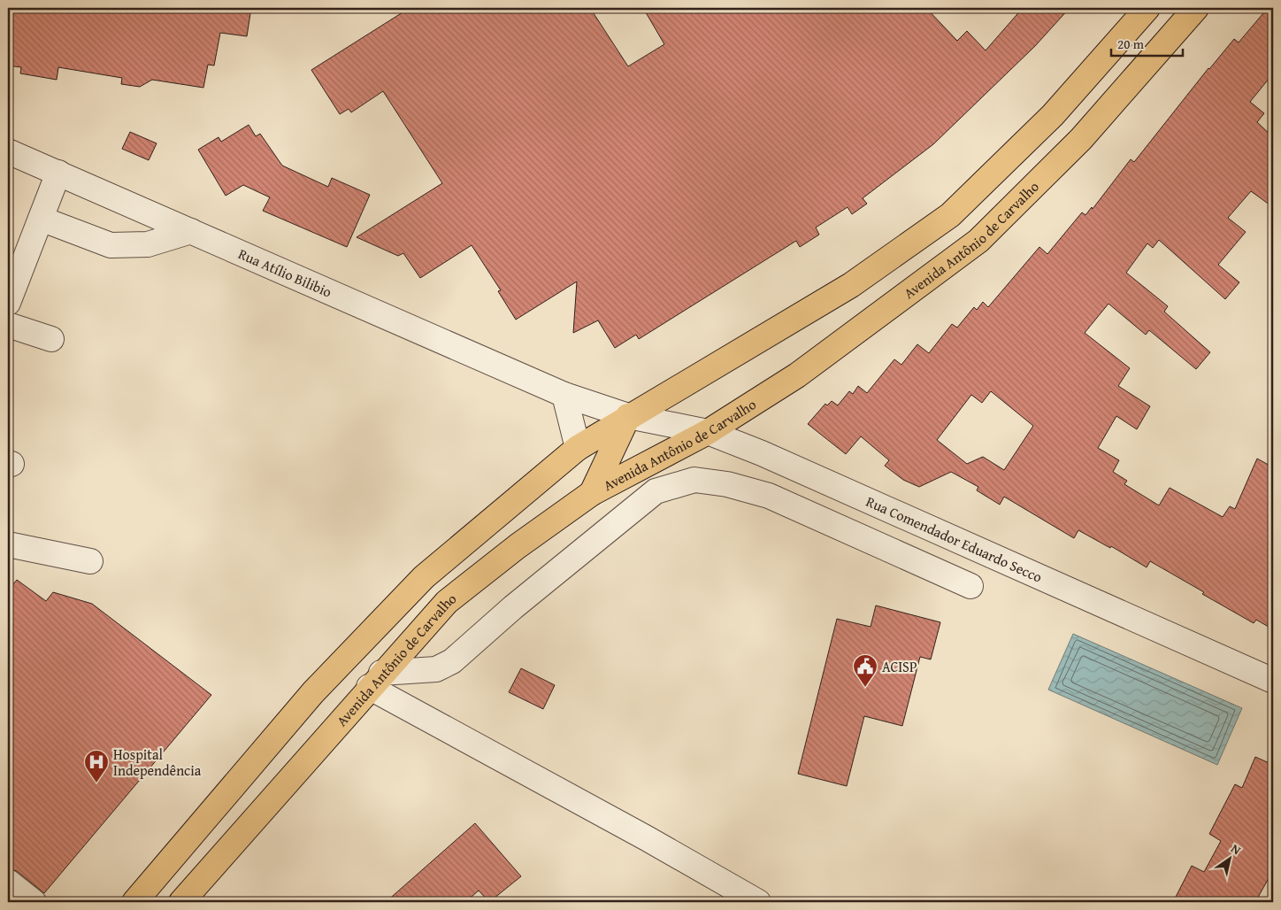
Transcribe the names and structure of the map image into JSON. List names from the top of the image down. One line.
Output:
{"streets":{"main road":["Avenida Antônio de Carvalho"],"street":["Rua Atílio Bilibio","Rua Comendador Eduardo Secco"]},"crossings":[["Avenida Antônio de Carvalho","Rua Comendador Eduardo Secco"],["Rua Atílio Bilibio","Rua Comendador Eduardo Secco"]],"places":{"public building":["ACISP"],"hospital":["Hospital Independência"]},"scale_bar":"20 m","north":"top right"}
